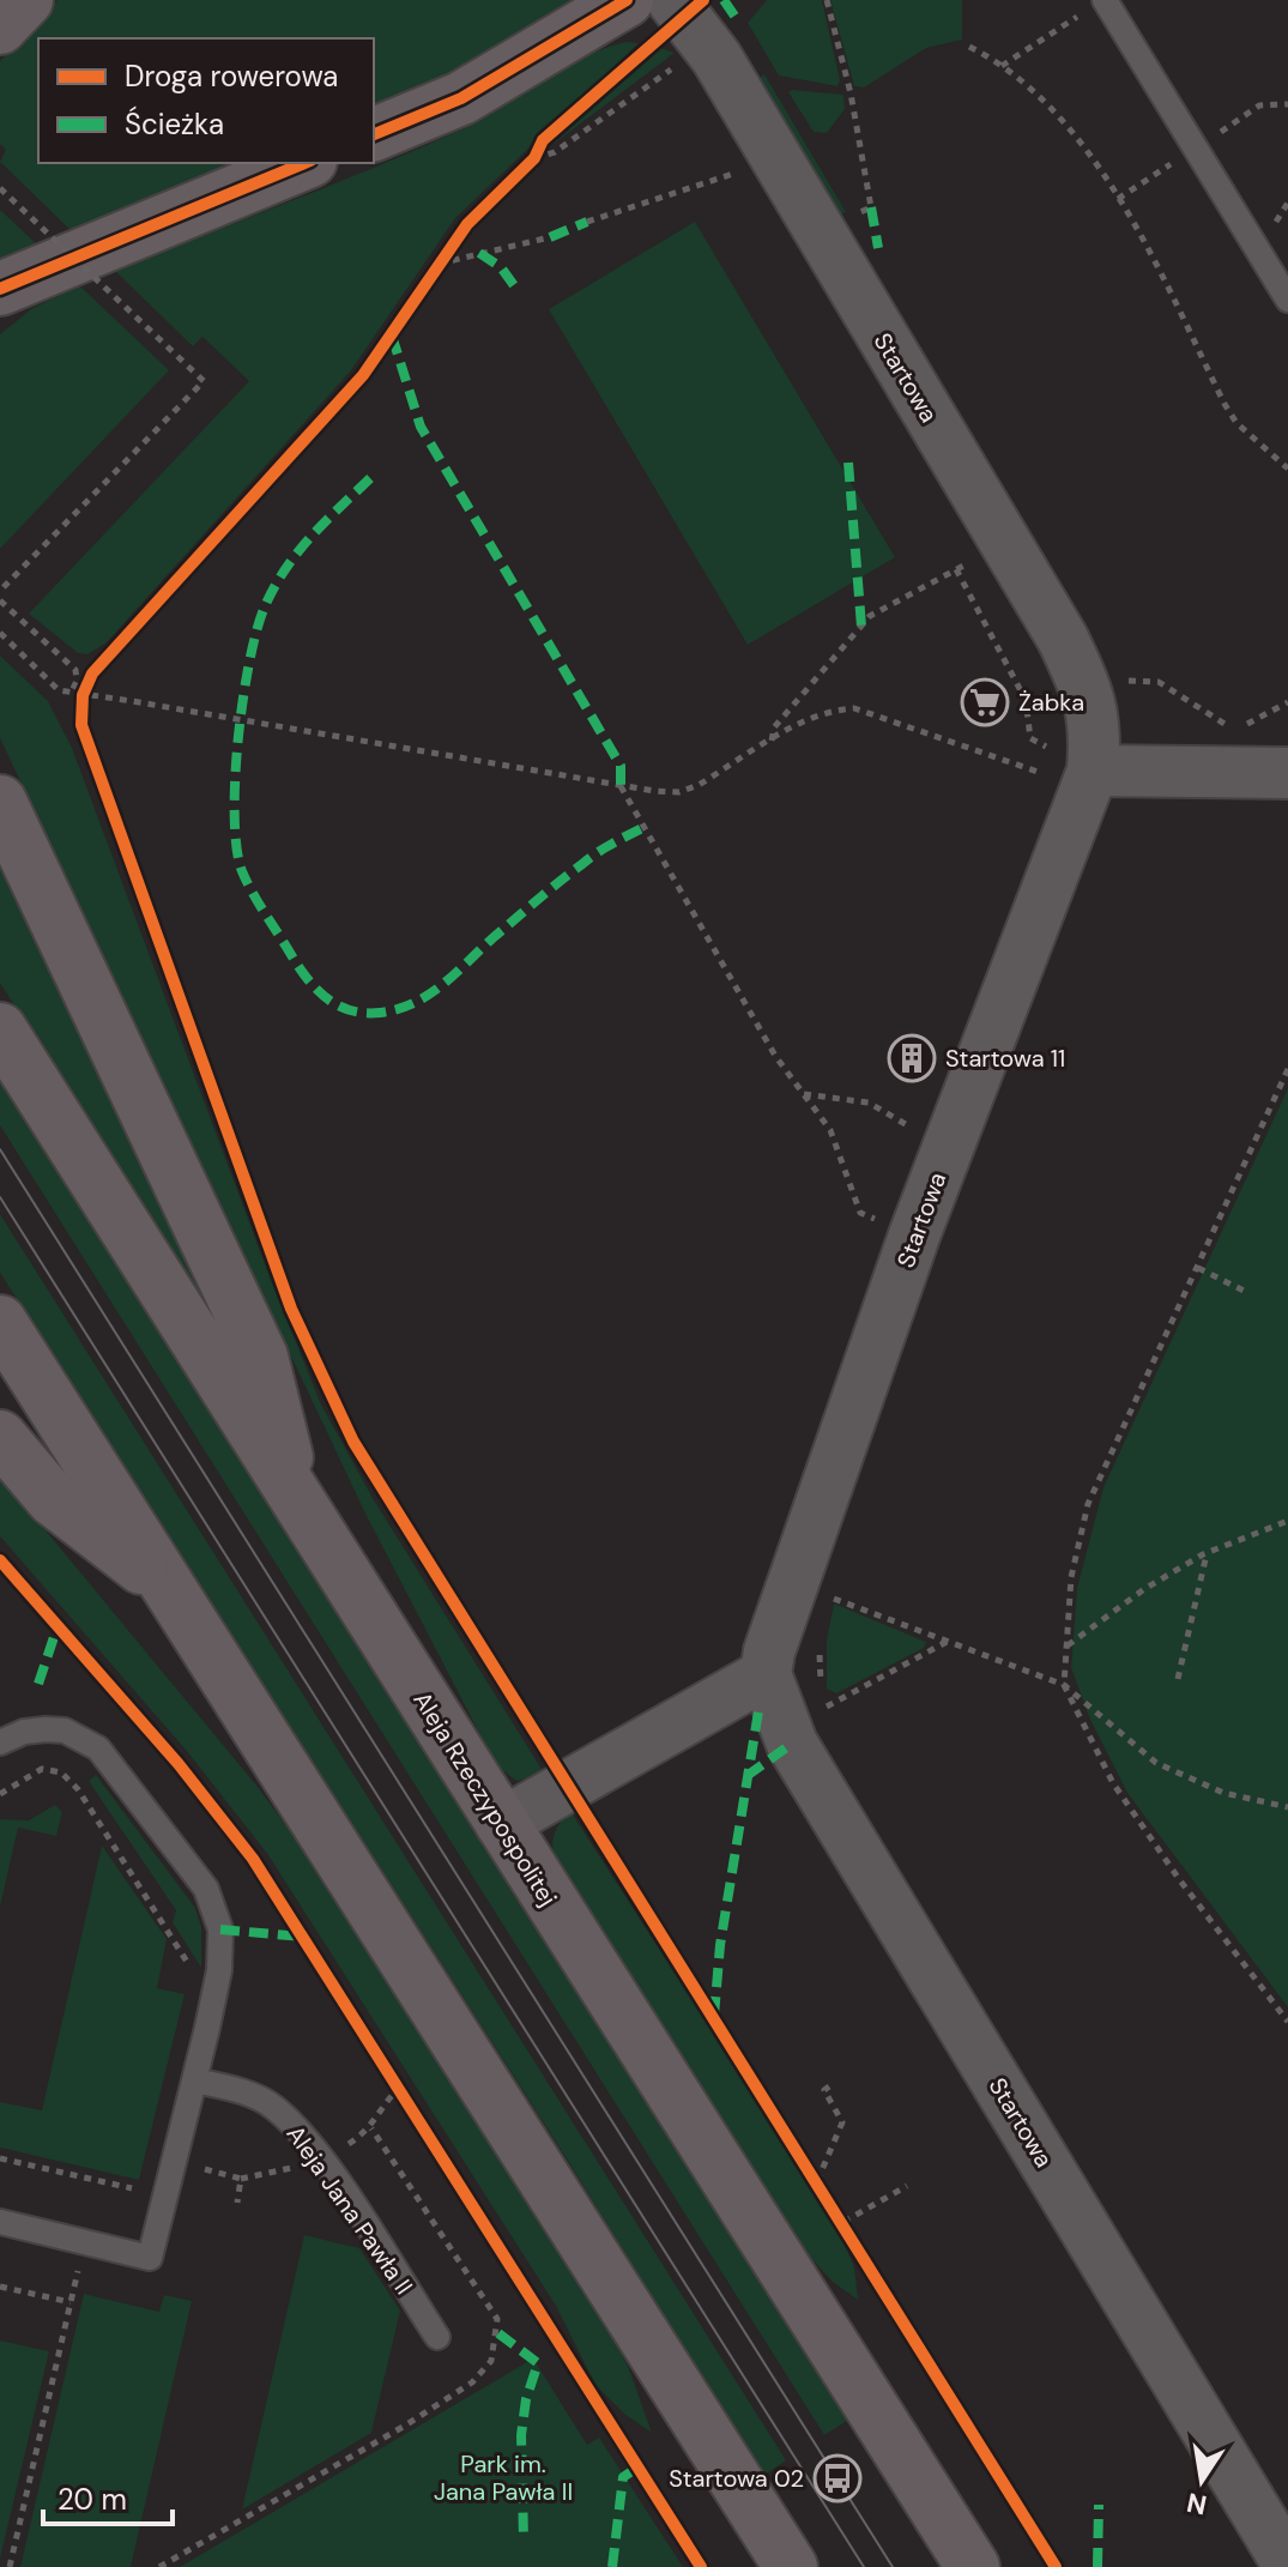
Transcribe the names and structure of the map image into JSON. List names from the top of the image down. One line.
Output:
{"streets":{"main road":["Aleja Rzeczypospolitej"],"street":["Startowa"],"lane":["Aleja Jana Pawła II"]},"parks":["Park im. Jana Pawła II"],"places":{"supermarket":["Żabka"],"building":["Startowa 11"],"bus stop":["Startowa 02"]},"legend":["Droga rowerowa","Ścieżka"],"scale_bar":"20 m","north":"bottom"}
